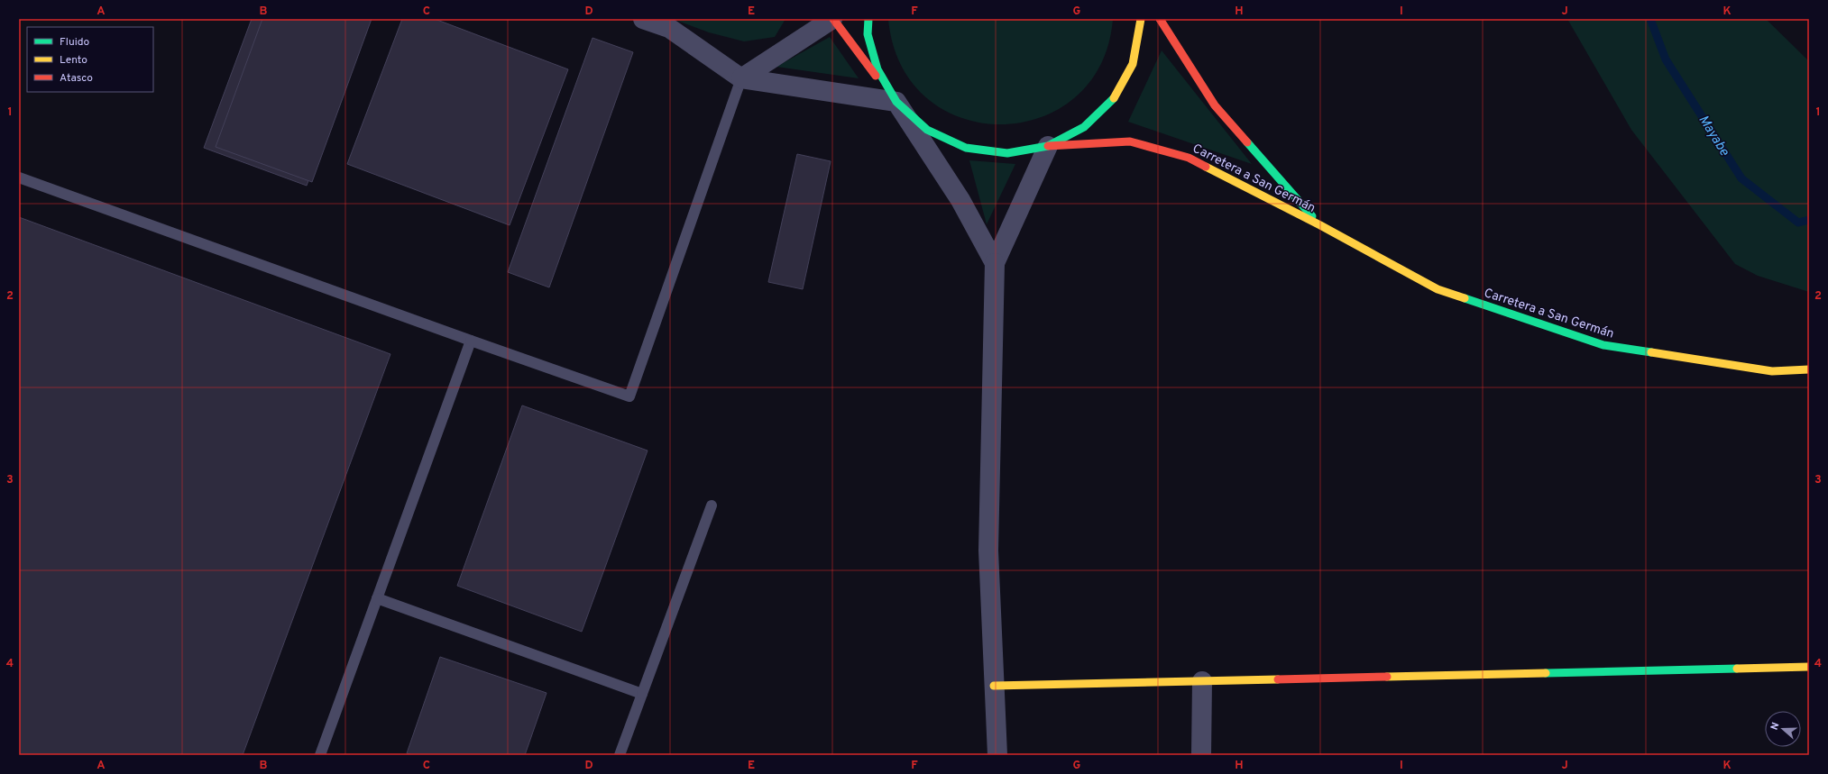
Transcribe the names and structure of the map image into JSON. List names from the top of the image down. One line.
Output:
{"streets":{"main road":["Carretera a San Germán"]},"water":["Mayabe"],"legend":["Fluido","Lento","Atasco"],"north":"left","grid":{"columns":["A","B","C","D","E","F","G","H","I","J","K"],"rows":["1","2","3","4"]}}
